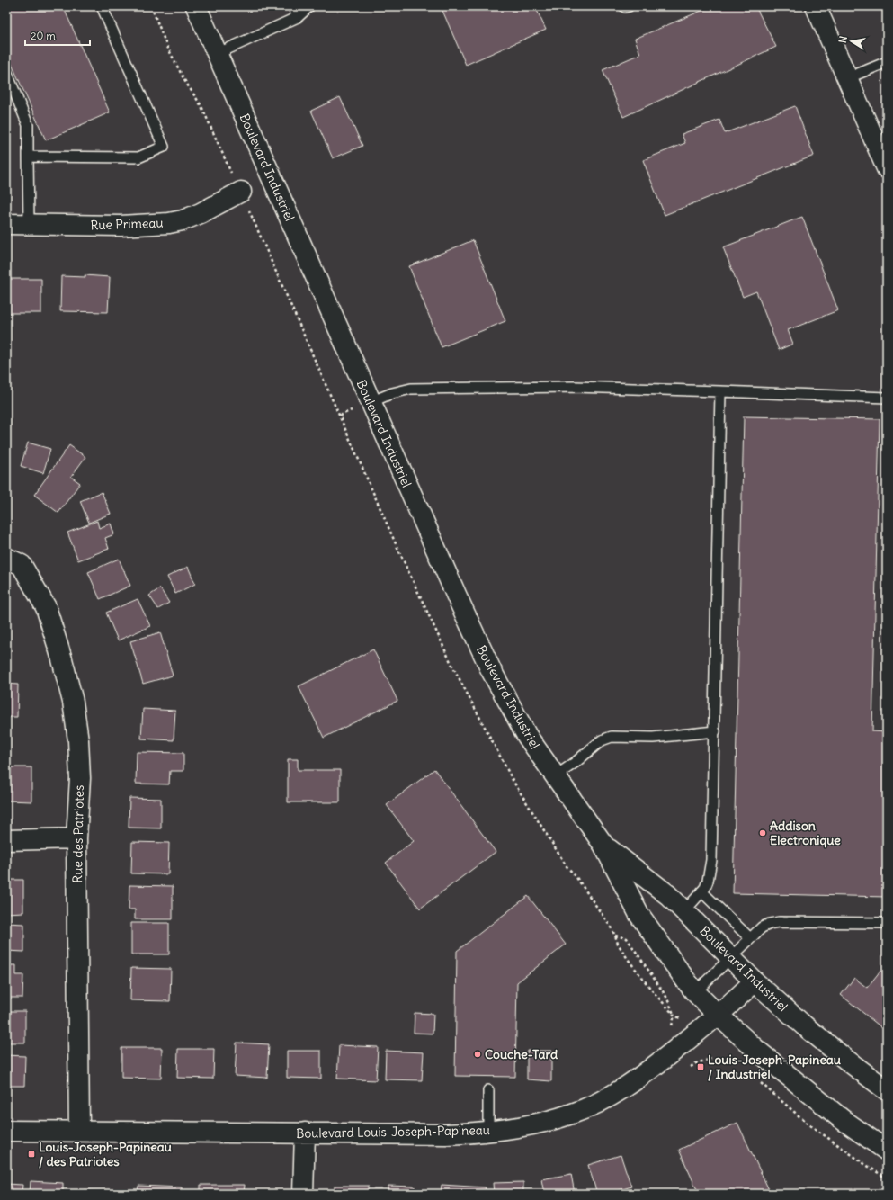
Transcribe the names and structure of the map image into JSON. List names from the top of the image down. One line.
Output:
{"streets":{"street":["Boulevard Industriel","Rue Primeau","Rue des Patriotes","Boulevard Louis-Joseph-Papineau"]},"crossings":[["Boulevard Industriel","Boulevard Louis-Joseph-Papineau"],["Rue des Patriotes","Boulevard Louis-Joseph-Papineau"]],"places":{"other":["Addison Electronique","Couche-Tard"],"transit":["Louis-Joseph-Papineau / Industriel","Louis-Joseph-Papineau / des Patriotes"]},"scale_bar":"20 m","north":"left"}
